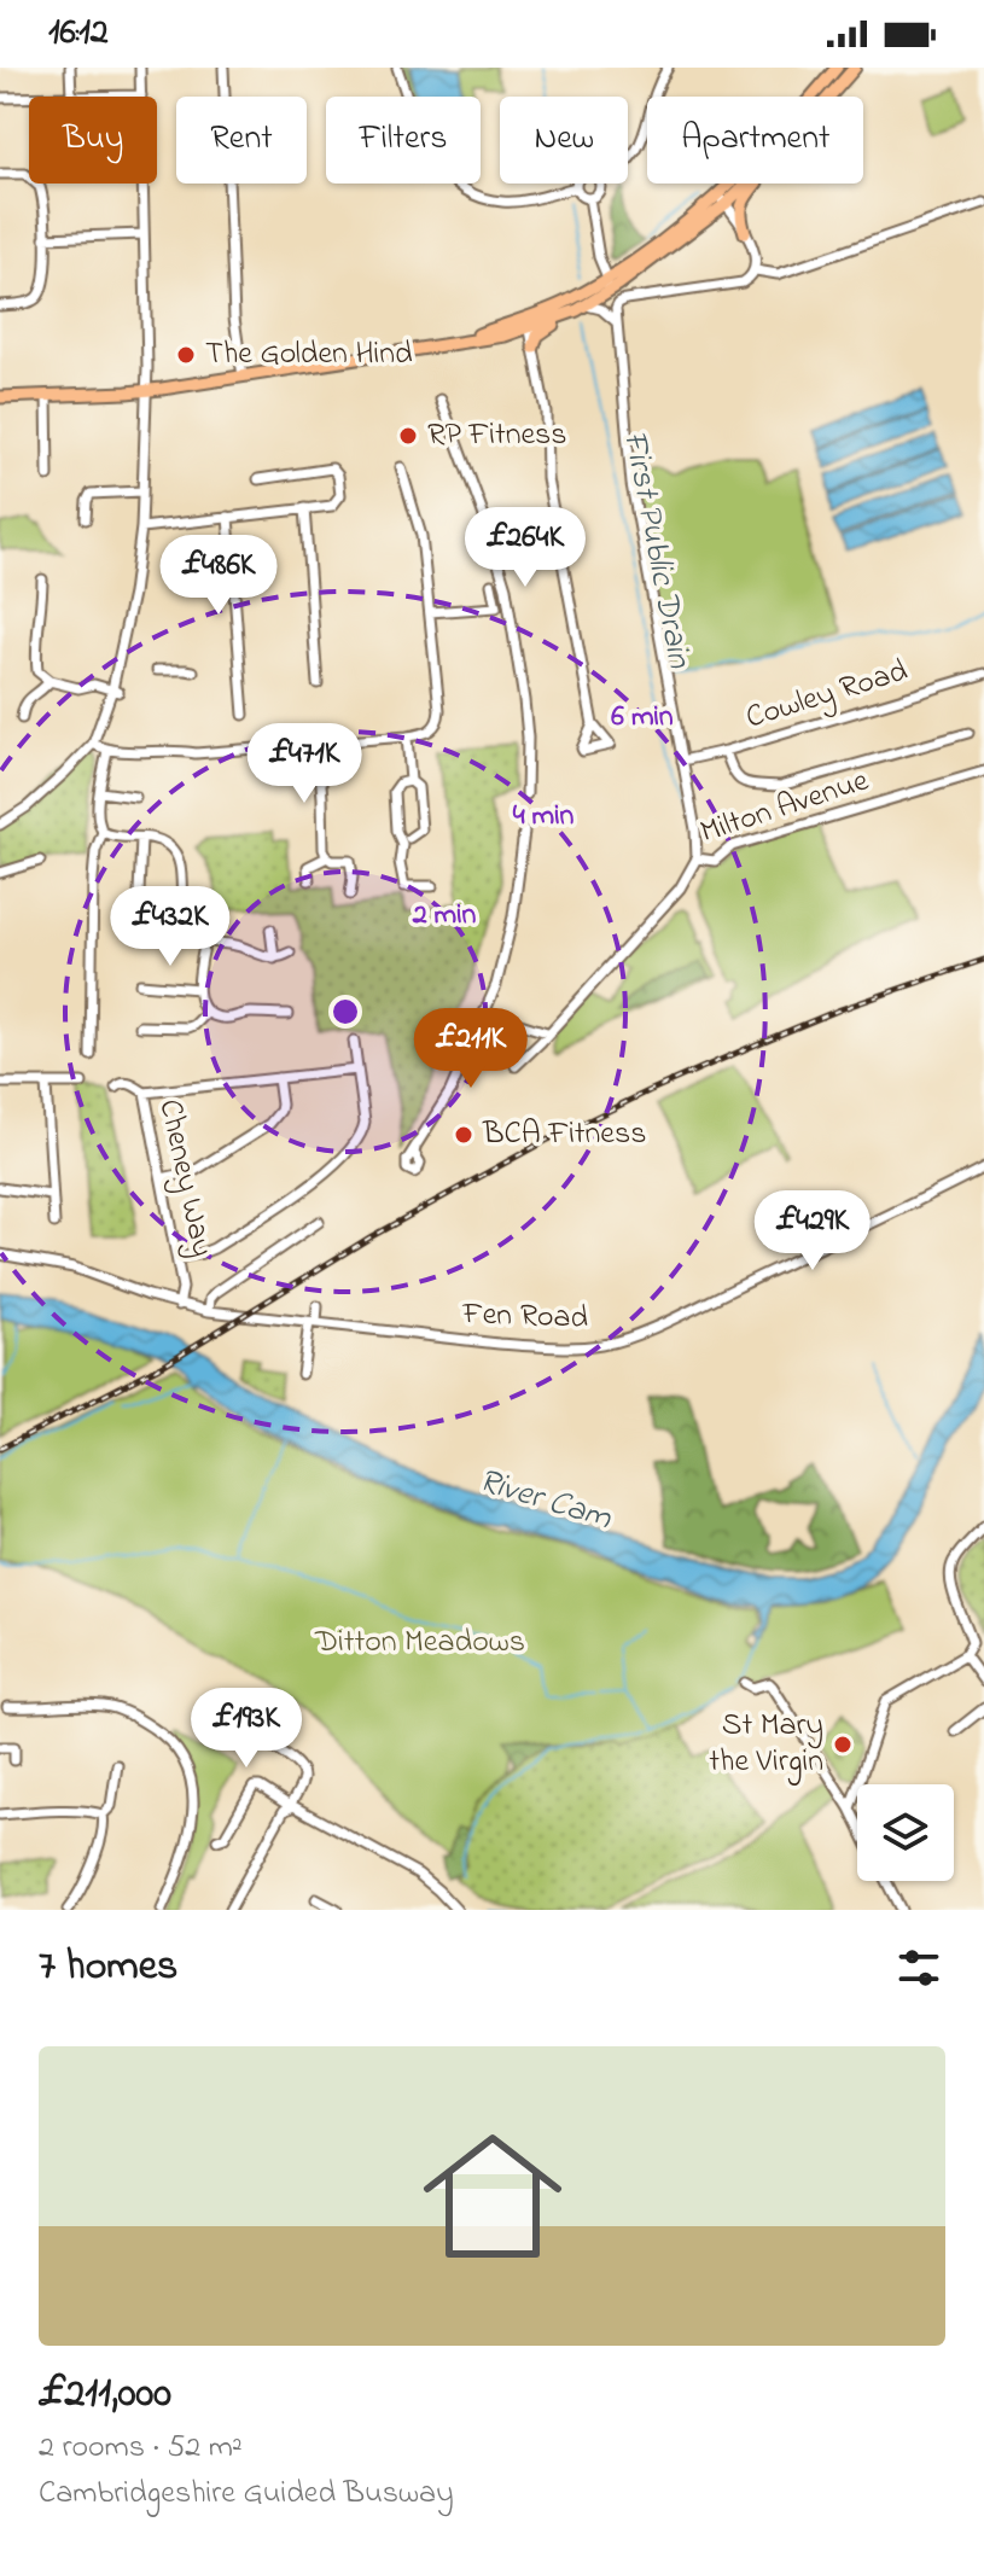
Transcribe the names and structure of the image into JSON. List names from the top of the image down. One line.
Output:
{"streets":{"street":["Cowley Road","Milton Avenue","Cheney Way","Fen Road"]},"crossings":[["Cheney Way","Fen Road"]],"water":["First Public Drain","River Cam"],"parks":["Ditton Meadows"],"places":["The Golden Hind","RP Fitness","BCA Fitness","St Mary the Virgin"],"page":{"status":"16:12","chip":["Buy","Rent","Filters","New","Apartment"],"price":["£264K","£486K","£471K","£432K","£211K","£429K","£193K"],"heading":"7 homes","list":[{"name":"£211,000","note":"2 rooms · 52 m² · Cambridgeshire Guided Busway"}]},"rings":["6 min","4 min","2 min"]}
